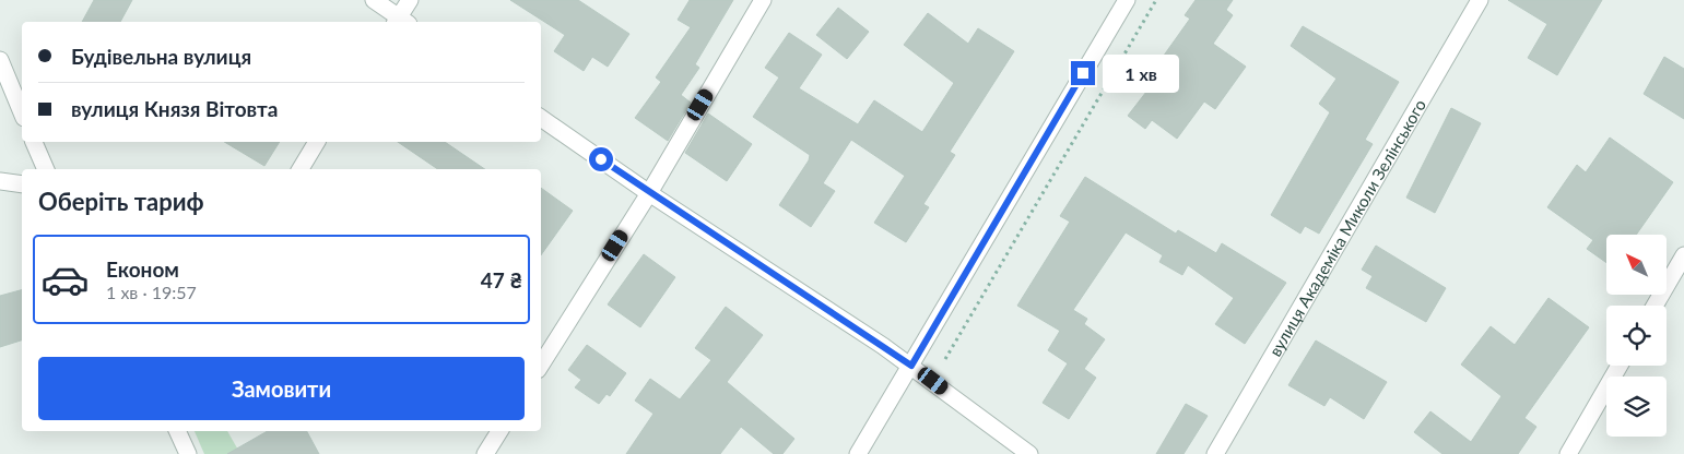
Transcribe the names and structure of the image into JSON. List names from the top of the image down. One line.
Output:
{"streets":{"street":["вулиця Академіка Миколи Зелінського"]},"north":"top left","page":{"banner":["Будівельна вулиця","вулиця Князя Вітовта"],"bubble":"1 хв","heading":"Оберіть тариф","list":[{"name":"Економ","note":"1 хв · 19:57","value":"47 ₴"}],"buttons":"Замовити"}}
